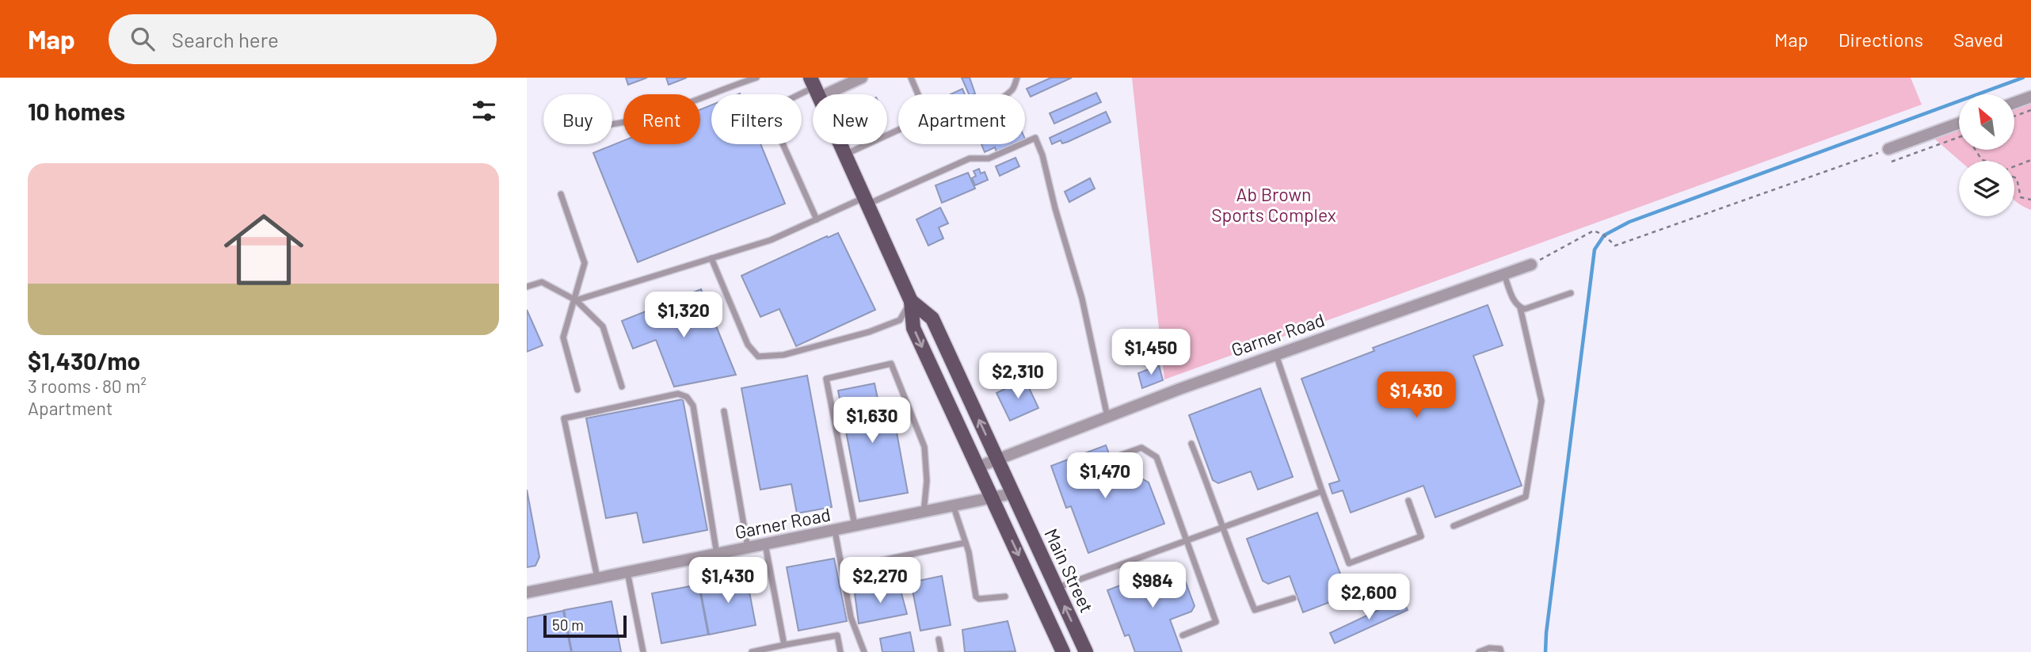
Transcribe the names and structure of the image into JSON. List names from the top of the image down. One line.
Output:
{"streets":{"main road":["Main Street"],"street":["Garner Road"]},"crossings":[["Garner Road","Main Street"]],"parks":["Ab Brown Sports Complex"],"scale_bar":"50 m","north":"top left","page":{"header":"Map","search":"Search here","nav":["Map","Directions","Saved"],"heading":"10 homes","chip":["Buy","Rent","Filters","New","Apartment"],"list":[{"name":"$1,430/mo","note":"3 rooms · 80 m² · Apartment"}],"price":["$1,320","$1,450","$2,310","$1,430","$1,630","$1,470","$1,430","$2,270","$984","$2,600"],"scale":"50 m"}}
